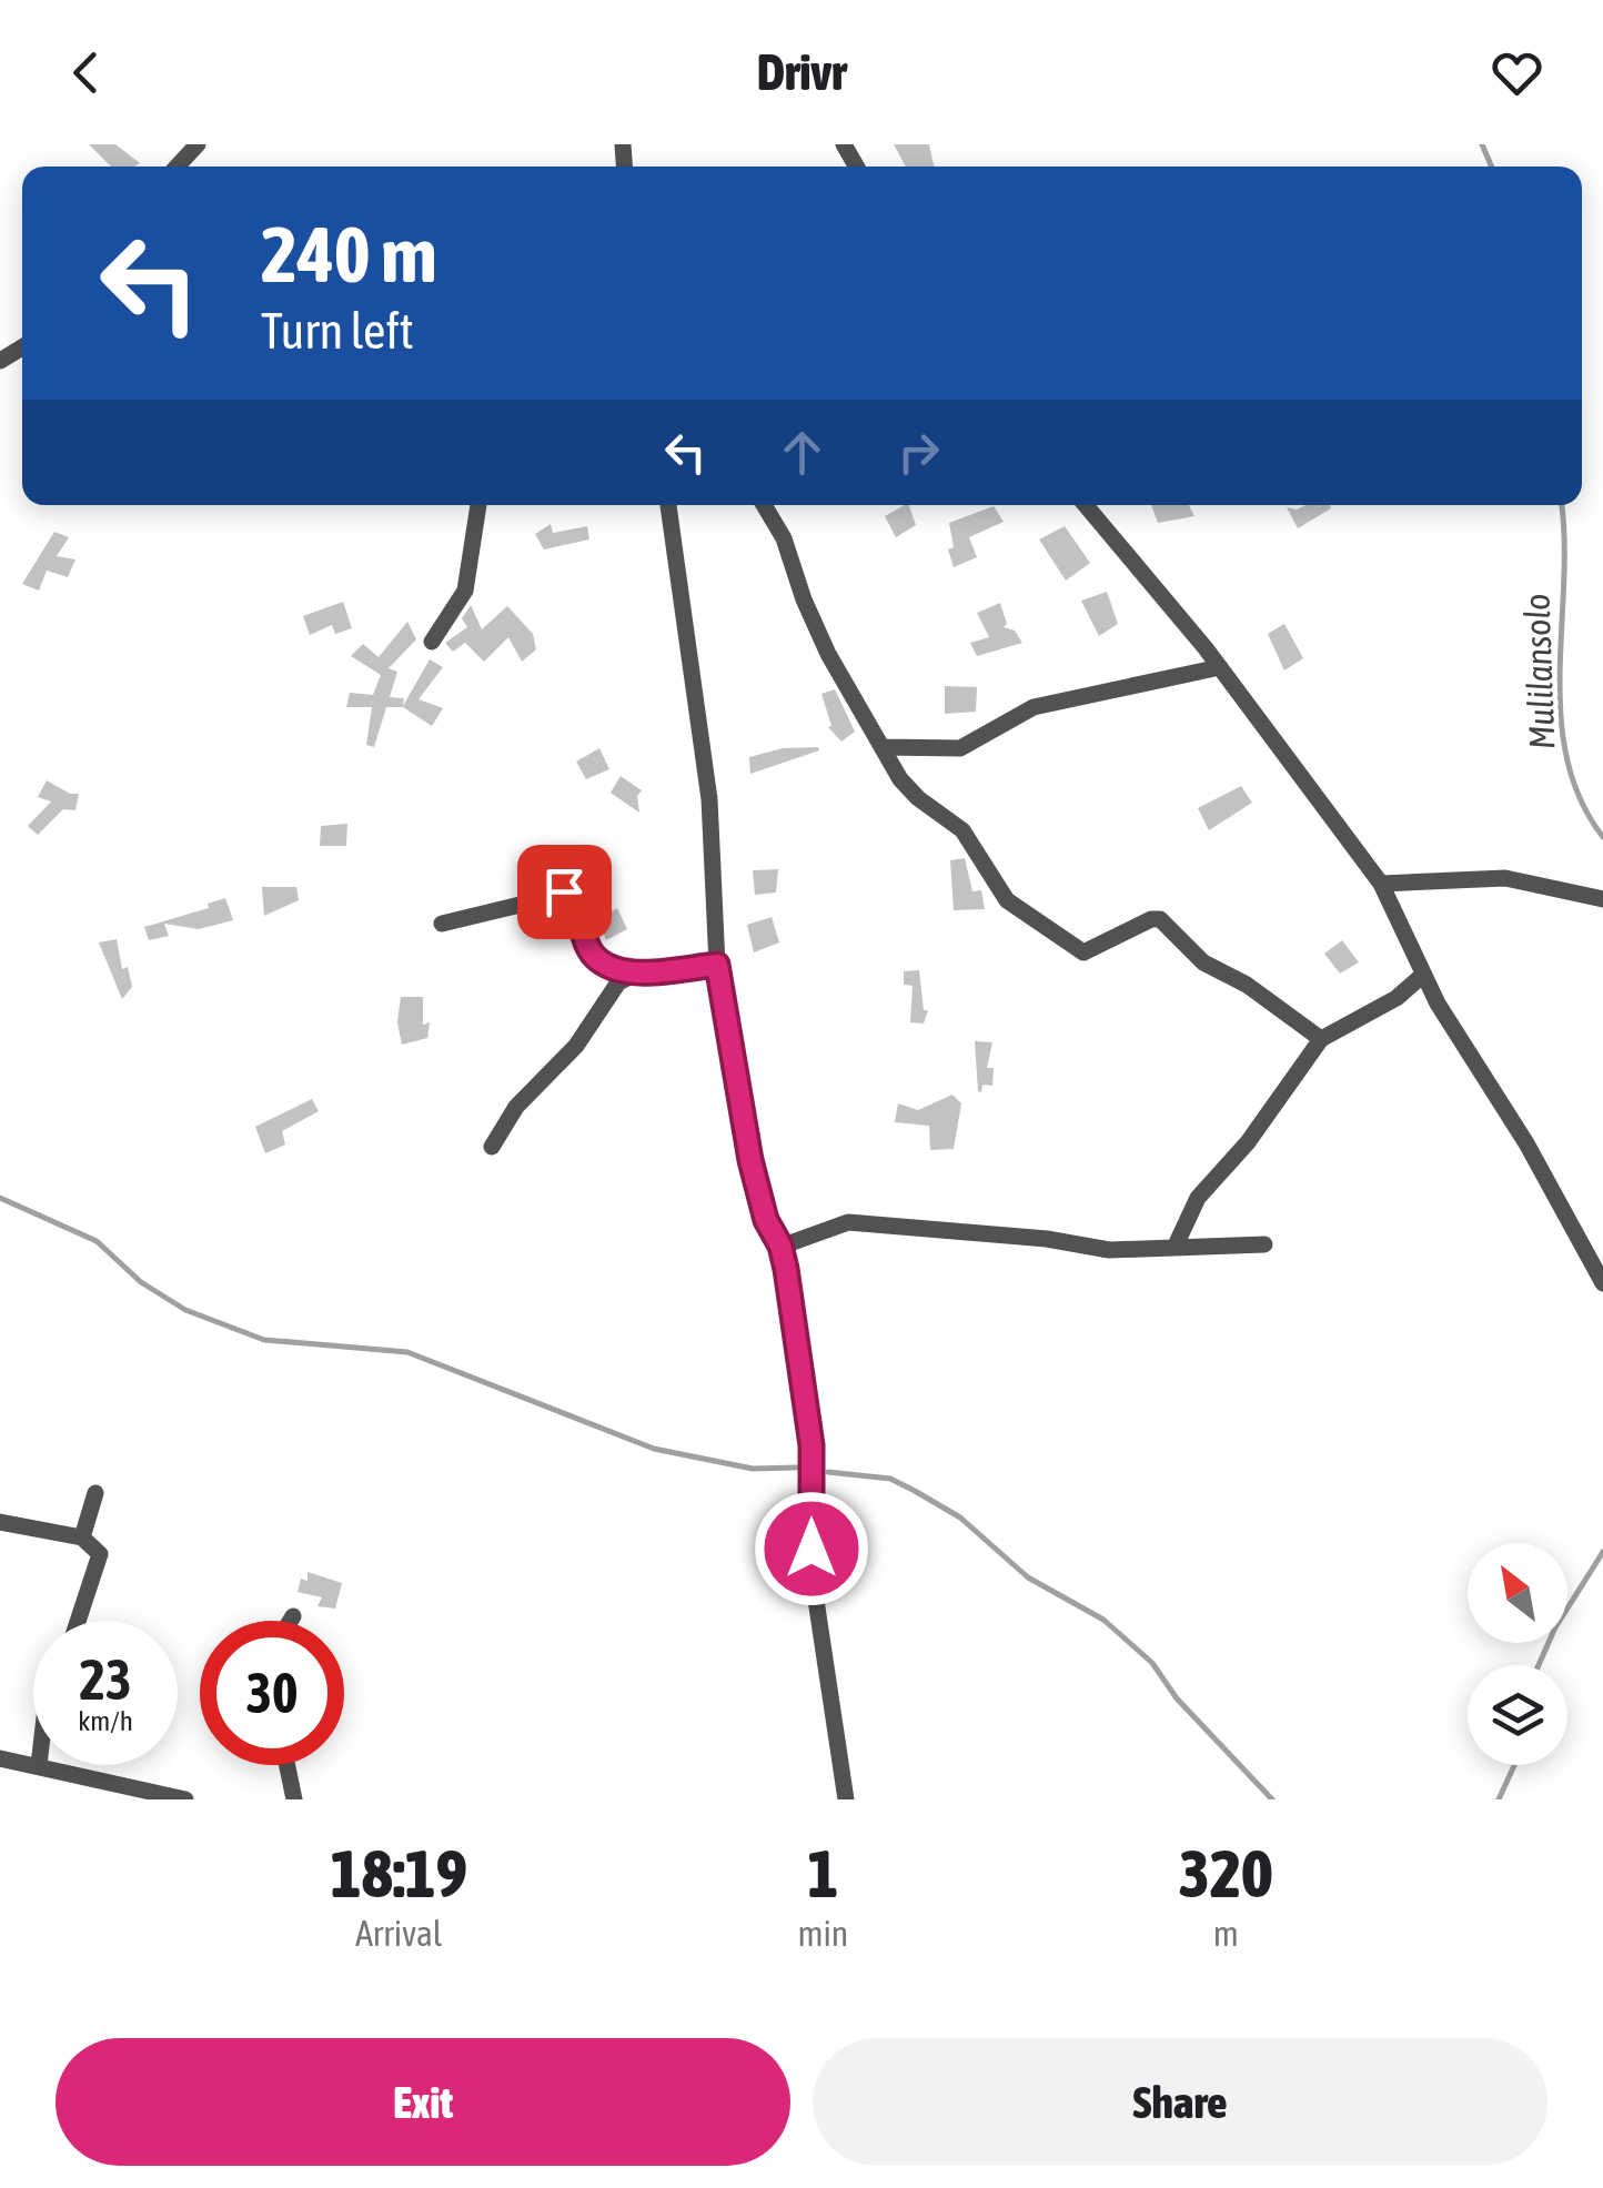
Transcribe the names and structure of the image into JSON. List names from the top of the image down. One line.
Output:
{"water":["Mulilansolo"],"north":"top left","page":{"header":"Drivr","turn":["240 m","Turn left"],"speed":"23 km/h","limit":"30","eta":["18:19","Arrival","1","min","320","m"],"buttons":["Exit","Share"]}}
